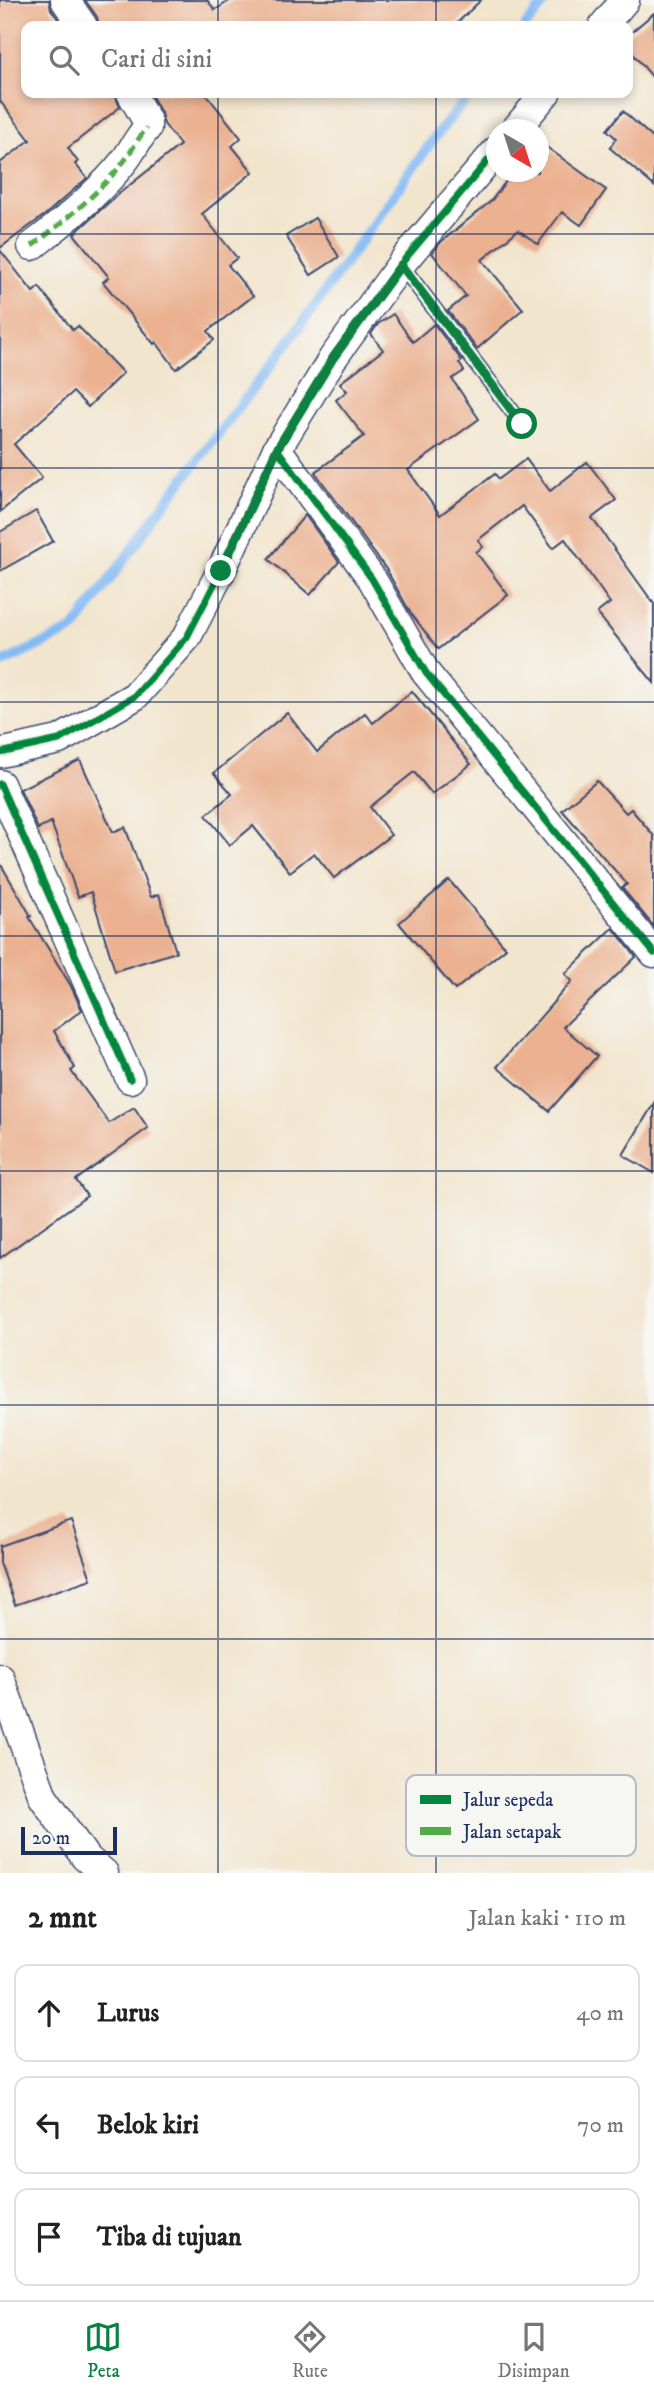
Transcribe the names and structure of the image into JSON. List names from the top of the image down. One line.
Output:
{"legend":["Jalur sepeda","Jalan setapak"],"scale_bar":"20 m","north":"bottom right","page":{"search":"Cari di sini","scale":"20 m","heading":["2 mnt","Jalan kaki · 110 m"],"list":[["Lurus","40 m"],["Belok kiri","70 m"],"Tiba di tujuan"],"nav":["Peta","Rute","Disimpan"]}}
